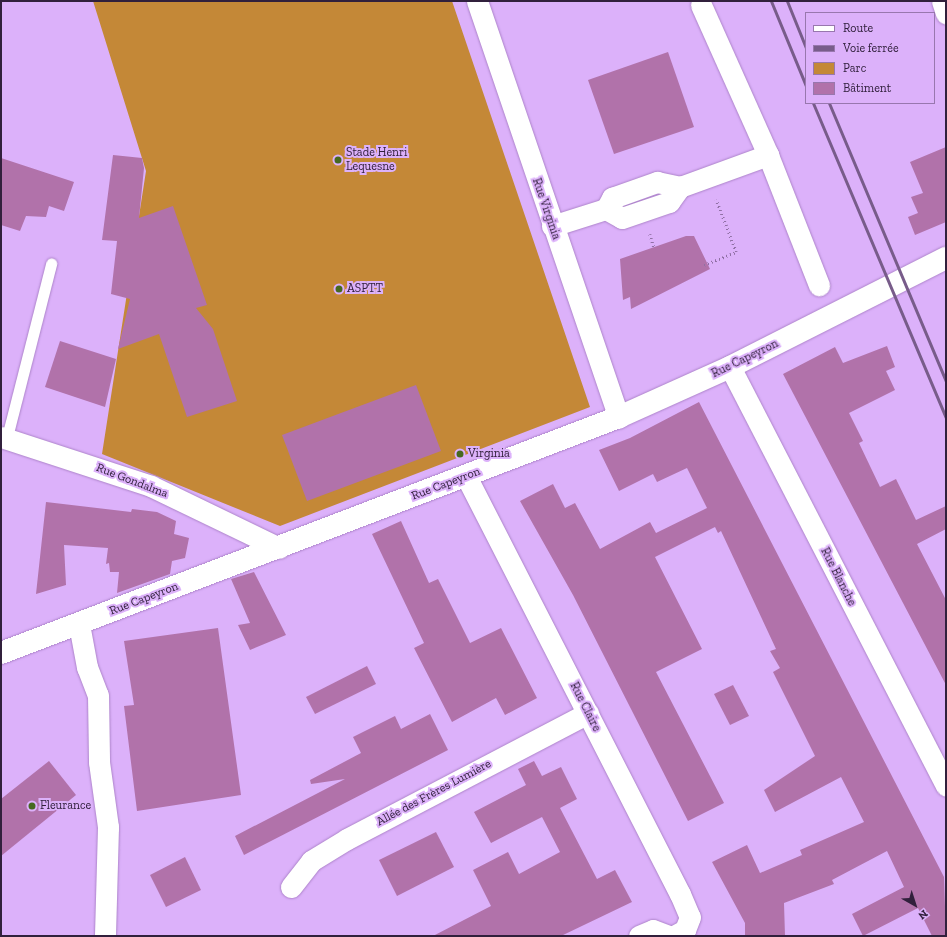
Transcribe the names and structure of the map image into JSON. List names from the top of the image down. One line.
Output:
{"streets":{"street":["Rue Virginia","Rue Capeyron","Rue Gondalma","Rue Blanche","Rue Claire","Allée des Frères Lumière"]},"crossings":[["Rue Virginia","Rue Capeyron"],["Rue Capeyron","Rue Gondalma"],["Rue Capeyron","Rue Blanche"],["Rue Capeyron","Rue Claire"],["Rue Claire","Allée des Frères Lumière"]],"places":["Stade Henri Lequesne","ASPTT","Virginia","Fleurance"],"legend":["Route","Voie ferrée","Parc","Bâtiment"],"north":"bottom right"}
